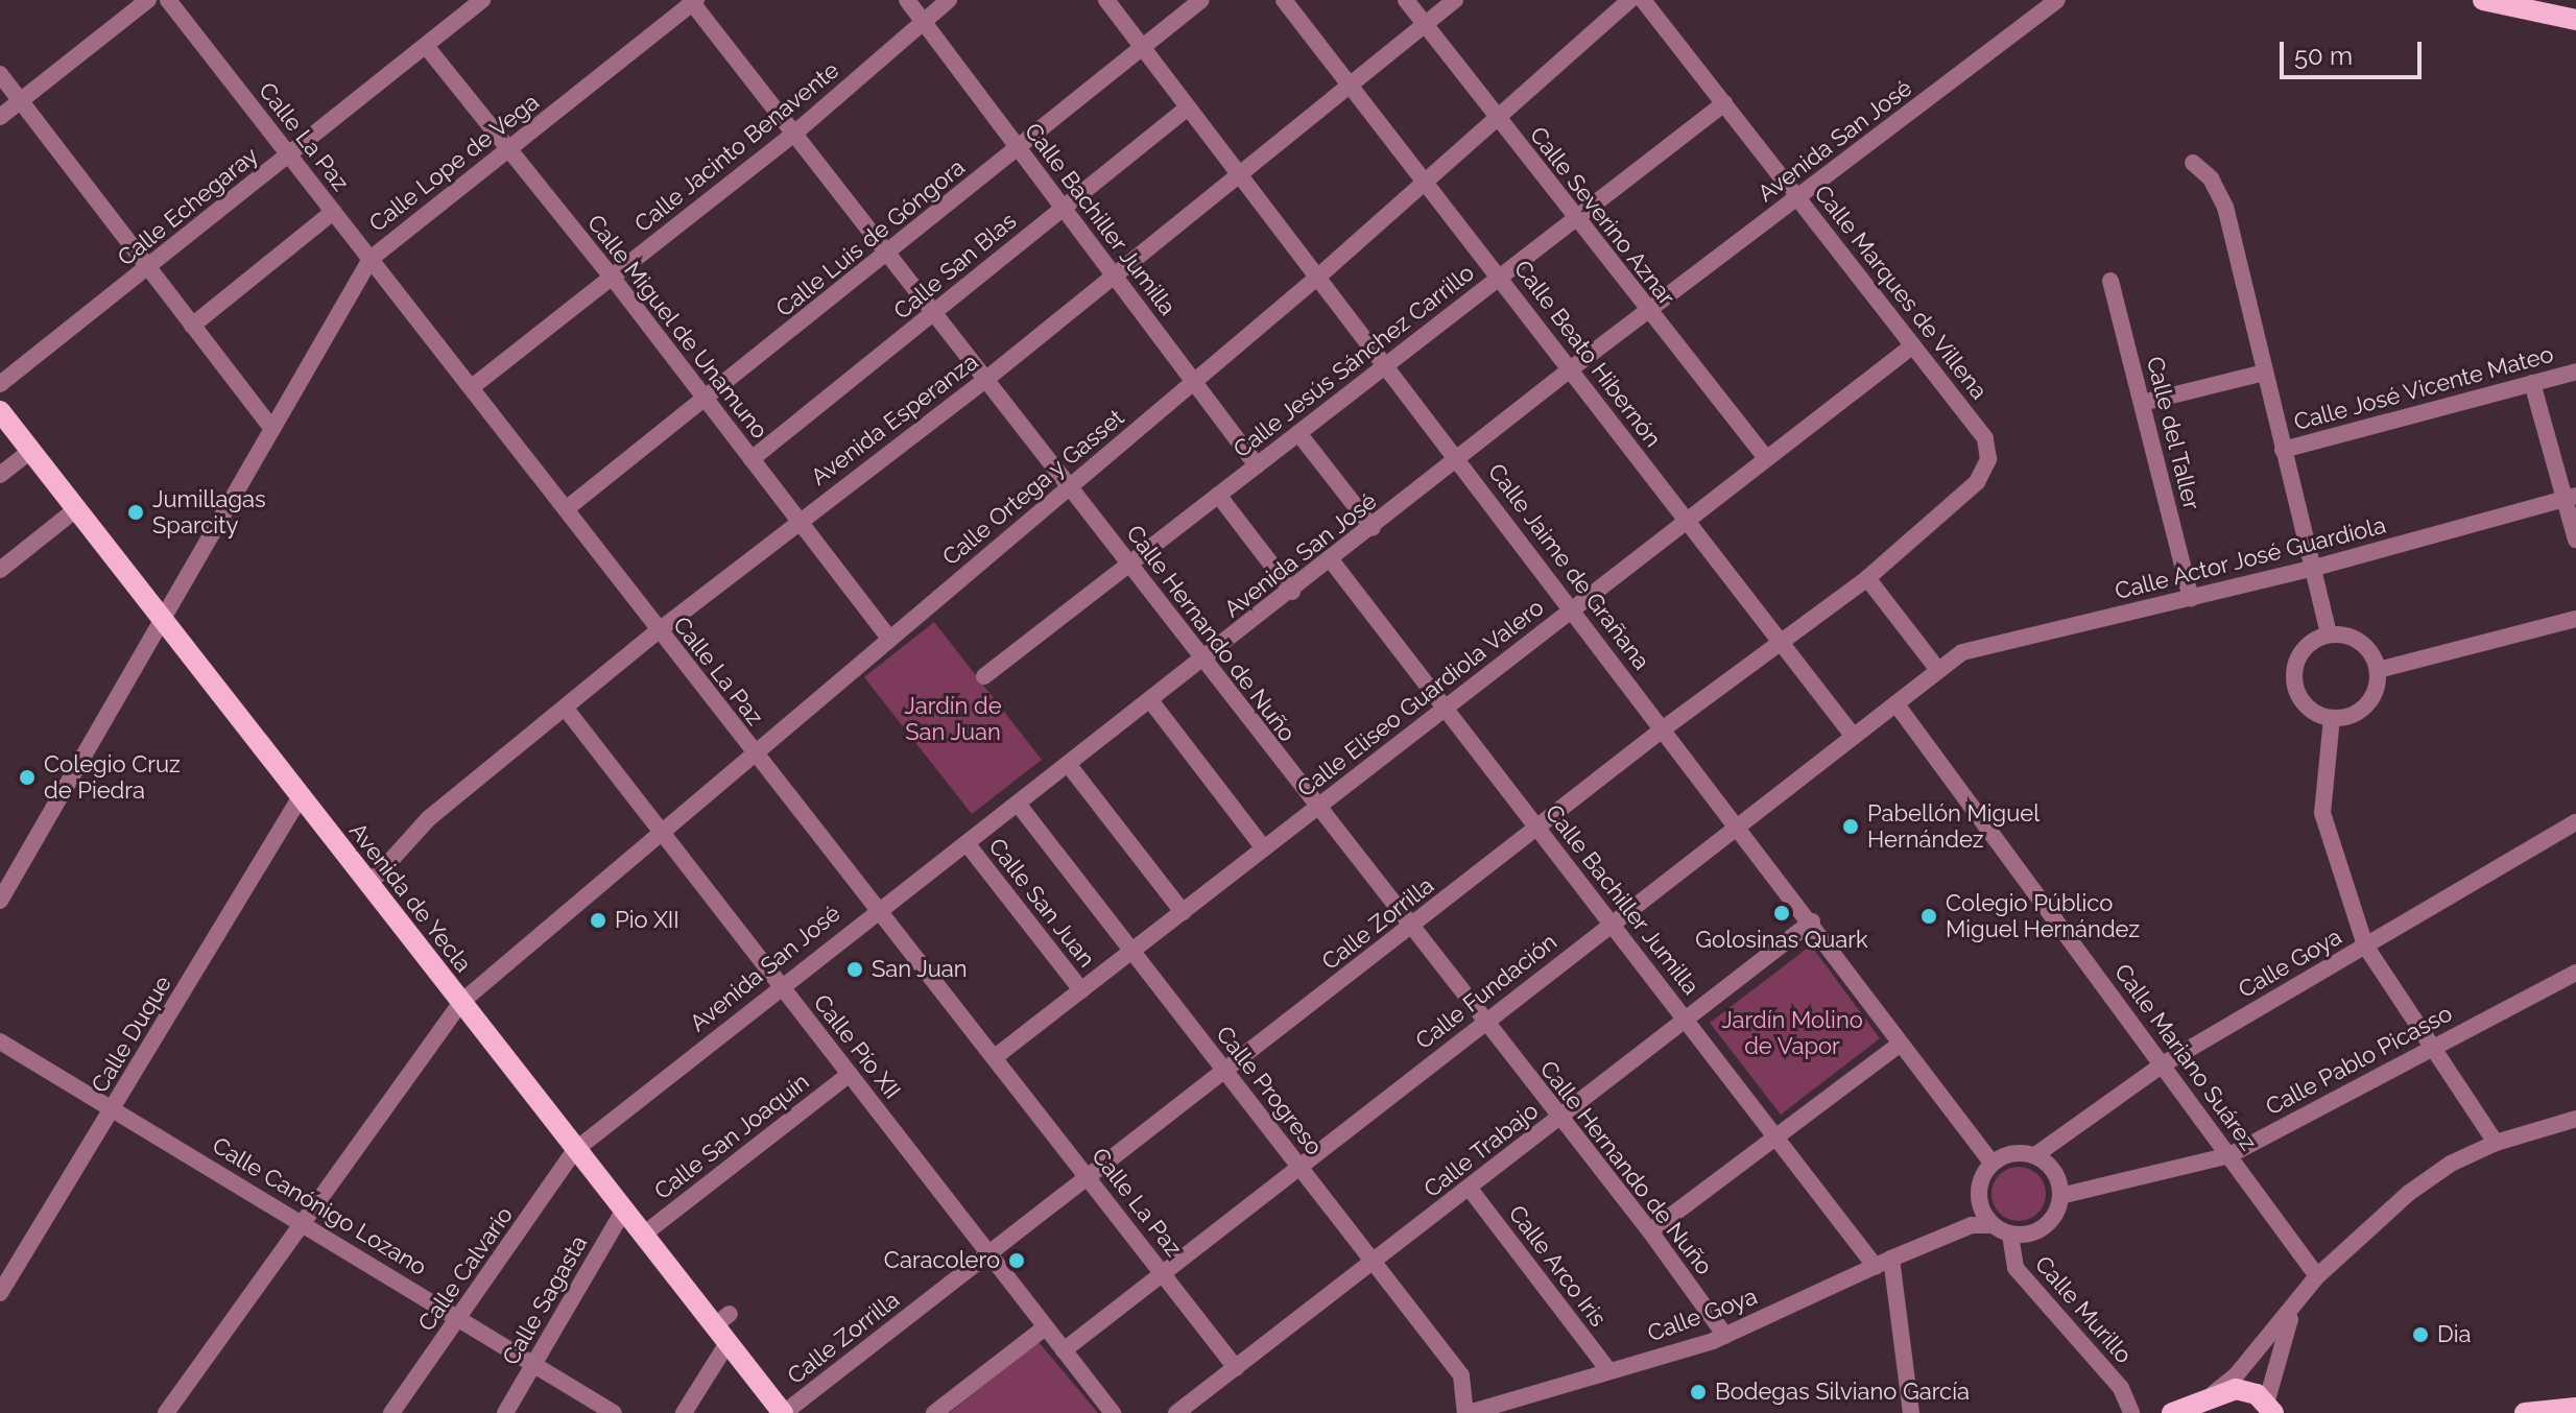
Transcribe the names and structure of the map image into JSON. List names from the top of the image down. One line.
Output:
{"streets":{"main road":["Avenida de Yecla"],"street":["Calle La Paz","Avenida San José","Calle Jacinto Benavente","Calle Lope de Vega","Calle Echegaray","Calle Severino Aznar","Calle Bachiller Jumilla","Calle Luis de Góngora","Calle San Blas","Calle Marques de Villena","Calle Miguel de Unamuno","Calle Beato Hibernón","Calle Jesús Sánchez Carrillo","Calle José Vicente Mateo","Avenida Esperanza","Calle del Taller","Calle Ortega y Gasset","Calle Actor José Guardiola","Calle Jaime de Grañana","Calle Hernando de Nuño","Calle Eliseo Guardiola Valero","Calle San Juan","Calle Zorrilla","Calle Goya","Calle Fundación","Calle Duque","Calle Pío XII","Calle Mariano Suárez","Calle Pablo Picasso","Calle Progreso","Calle San Joaquín","Calle Trabajo","Calle Canónigo Lozano","Calle Arco Iris","Calle Calvario","Calle Sagasta","Calle Murillo"]},"crossings":[["Calle La Paz","Avenida San José"],["Calle La Paz","Calle Jacinto Benavente"],["Calle La Paz","Calle Lope de Vega"],["Calle La Paz","Calle Echegaray"],["Calle La Paz","Calle Luis de Góngora"],["Calle La Paz","Avenida Esperanza"],["Calle La Paz","Calle Ortega y Gasset"],["Calle La Paz","Calle Eliseo Guardiola Valero"],["Calle La Paz","Calle Zorrilla"],["Calle La Paz","Calle Fundación"],["Calle La Paz","Calle Trabajo"],["Avenida San José","Calle Severino Aznar"],["Avenida San José","Calle Bachiller Jumilla"],["Avenida San José","Calle Marques de Villena"],["Avenida San José","Calle Beato Hibernón"],["Avenida San José","Calle Jaime de Grañana"],["Avenida San José","Calle Hernando de Nuño"],["Avenida San José","Avenida de Yecla"],["Avenida San José","Calle San Juan"],["Avenida San José","Calle Pío XII"],["Avenida San José","Calle Progreso"],["Avenida San José","Calle Calvario"],["Calle Jacinto Benavente","Calle Bachiller Jumilla"],["Calle Jacinto Benavente","Calle Miguel de Unamuno"],["Calle Jacinto Benavente","Calle Hernando de Nuño"],["Calle Lope de Vega","Calle Miguel de Unamuno"],["Calle Lope de Vega","Calle Hernando de Nuño"],["Calle Lope de Vega","Avenida de Yecla"],["Calle Echegaray","Calle Miguel de Unamuno"],["Calle Severino Aznar","Calle Jesús Sánchez Carrillo"],["Calle Severino Aznar","Avenida Esperanza"],["Calle Severino Aznar","Calle Ortega y Gasset"],["Calle Severino Aznar","Calle Eliseo Guardiola Valero"],["Calle Bachiller Jumilla","Calle Luis de Góngora"],["Calle Bachiller Jumilla","Calle San Blas"],["Calle Bachiller Jumilla","Calle Jesús Sánchez Carrillo"],["Calle Bachiller Jumilla","Avenida Esperanza"],["Calle Bachiller Jumilla","Calle Ortega y Gasset"],["Calle Bachiller Jumilla","Calle Eliseo Guardiola Valero"],["Calle Bachiller Jumilla","Calle Zorrilla"],["Calle Bachiller Jumilla","Calle Goya"],["Calle Bachiller Jumilla","Calle Fundación"],["Calle Bachiller Jumilla","Calle Trabajo"],["Calle Luis de Góngora","Calle Miguel de Unamuno"],["Calle Luis de Góngora","Calle Jaime de Grañana"],["Calle Luis de Góngora","Calle Hernando de Nuño"],["Calle San Blas","Calle Miguel de Unamuno"],["Calle San Blas","Calle Jaime de Grañana"],["Calle San Blas","Calle Hernando de Nuño"],["Calle Marques de Villena","Calle Jesús Sánchez Carrillo"],["Calle Marques de Villena","Calle Eliseo Guardiola Valero"],["Calle Marques de Villena","Calle Zorrilla"],["Calle Miguel de Unamuno","Avenida Esperanza"],["Calle Miguel de Unamuno","Calle Ortega y Gasset"],["Calle Beato Hibernón","Calle Jesús Sánchez Carrillo"],["Calle Beato Hibernón","Avenida Esperanza"],["Calle Beato Hibernón","Calle Ortega y Gasset"],["Calle Beato Hibernón","Calle Eliseo Guardiola Valero"],["Calle Beato Hibernón","Calle Zorrilla"],["Calle Beato Hibernón","Calle Fundación"],["Calle Jesús Sánchez Carrillo","Calle Jaime de Grañana"],["Calle Jesús Sánchez Carrillo","Calle Hernando de Nuño"],["Avenida Esperanza","Calle Jaime de Grañana"],["Avenida Esperanza","Calle Hernando de Nuño"],["Avenida Esperanza","Avenida de Yecla"],["Avenida Esperanza","Calle Pío XII"],["Calle del Taller","Calle Actor José Guardiola"],["Calle Ortega y Gasset","Calle Jaime de Grañana"],["Calle Ortega y Gasset","Calle Hernando de Nuño"],["Calle Ortega y Gasset","Avenida de Yecla"],["Calle Ortega y Gasset","Calle Pío XII"],["Calle Ortega y Gasset","Calle Canónigo Lozano"],["Calle Actor José Guardiola","Calle Fundación"],["Calle Jaime de Grañana","Calle Eliseo Guardiola Valero"],["Calle Jaime de Grañana","Calle Zorrilla"],["Calle Jaime de Grañana","Calle Goya"],["Calle Jaime de Grañana","Calle Fundación"],["Calle Jaime de Grañana","Calle Pablo Picasso"],["Calle Jaime de Grañana","Calle Trabajo"],["Calle Jaime de Grañana","Calle Murillo"],["Calle Hernando de Nuño","Calle Eliseo Guardiola Valero"],["Calle Hernando de Nuño","Calle Zorrilla"],["Calle Hernando de Nuño","Calle Goya"],["Calle Hernando de Nuño","Calle Fundación"],["Calle Hernando de Nuño","Calle Trabajo"],["Calle Eliseo Guardiola Valero","Calle San Juan"],["Calle Eliseo Guardiola Valero","Calle Progreso"],["Avenida de Yecla","Calle Zorrilla"],["Avenida de Yecla","Calle Duque"],["Avenida de Yecla","Calle San Joaquín"],["Avenida de Yecla","Calle Calvario"],["Avenida de Yecla","Calle Sagasta"],["Calle Zorrilla","Calle Pío XII"],["Calle Zorrilla","Calle Progreso"],["Calle Goya","Calle Mariano Suárez"],["Calle Goya","Calle Pablo Picasso"],["Calle Goya","Calle Progreso"],["Calle Goya","Calle Arco Iris"],["Calle Goya","Calle Murillo"],["Calle Fundación","Calle Pío XII"],["Calle Fundación","Calle Mariano Suárez"],["Calle Fundación","Calle Progreso"],["Calle Duque","Calle Canónigo Lozano"],["Calle Pío XII","Calle San Joaquín"],["Calle Mariano Suárez","Calle Pablo Picasso"],["Calle Pablo Picasso","Calle Murillo"],["Calle Progreso","Calle Trabajo"],["Calle Trabajo","Calle Arco Iris"],["Calle Canónigo Lozano","Calle Calvario"],["Calle Canónigo Lozano","Calle Sagasta"]],"parks":["Jardín de San Juan","Jardín Molino de Vapor"],"places":["Jumillagas Sparcity","Colegio Cruz de Piedra","Pabellón Miguel Hernández","Golosinas Quark","Colegio Público Miguel Hernández","Pio XII","San Juan","Caracolero","Dia","Bodegas Silviano García"],"scale_bar":"50 m"}
